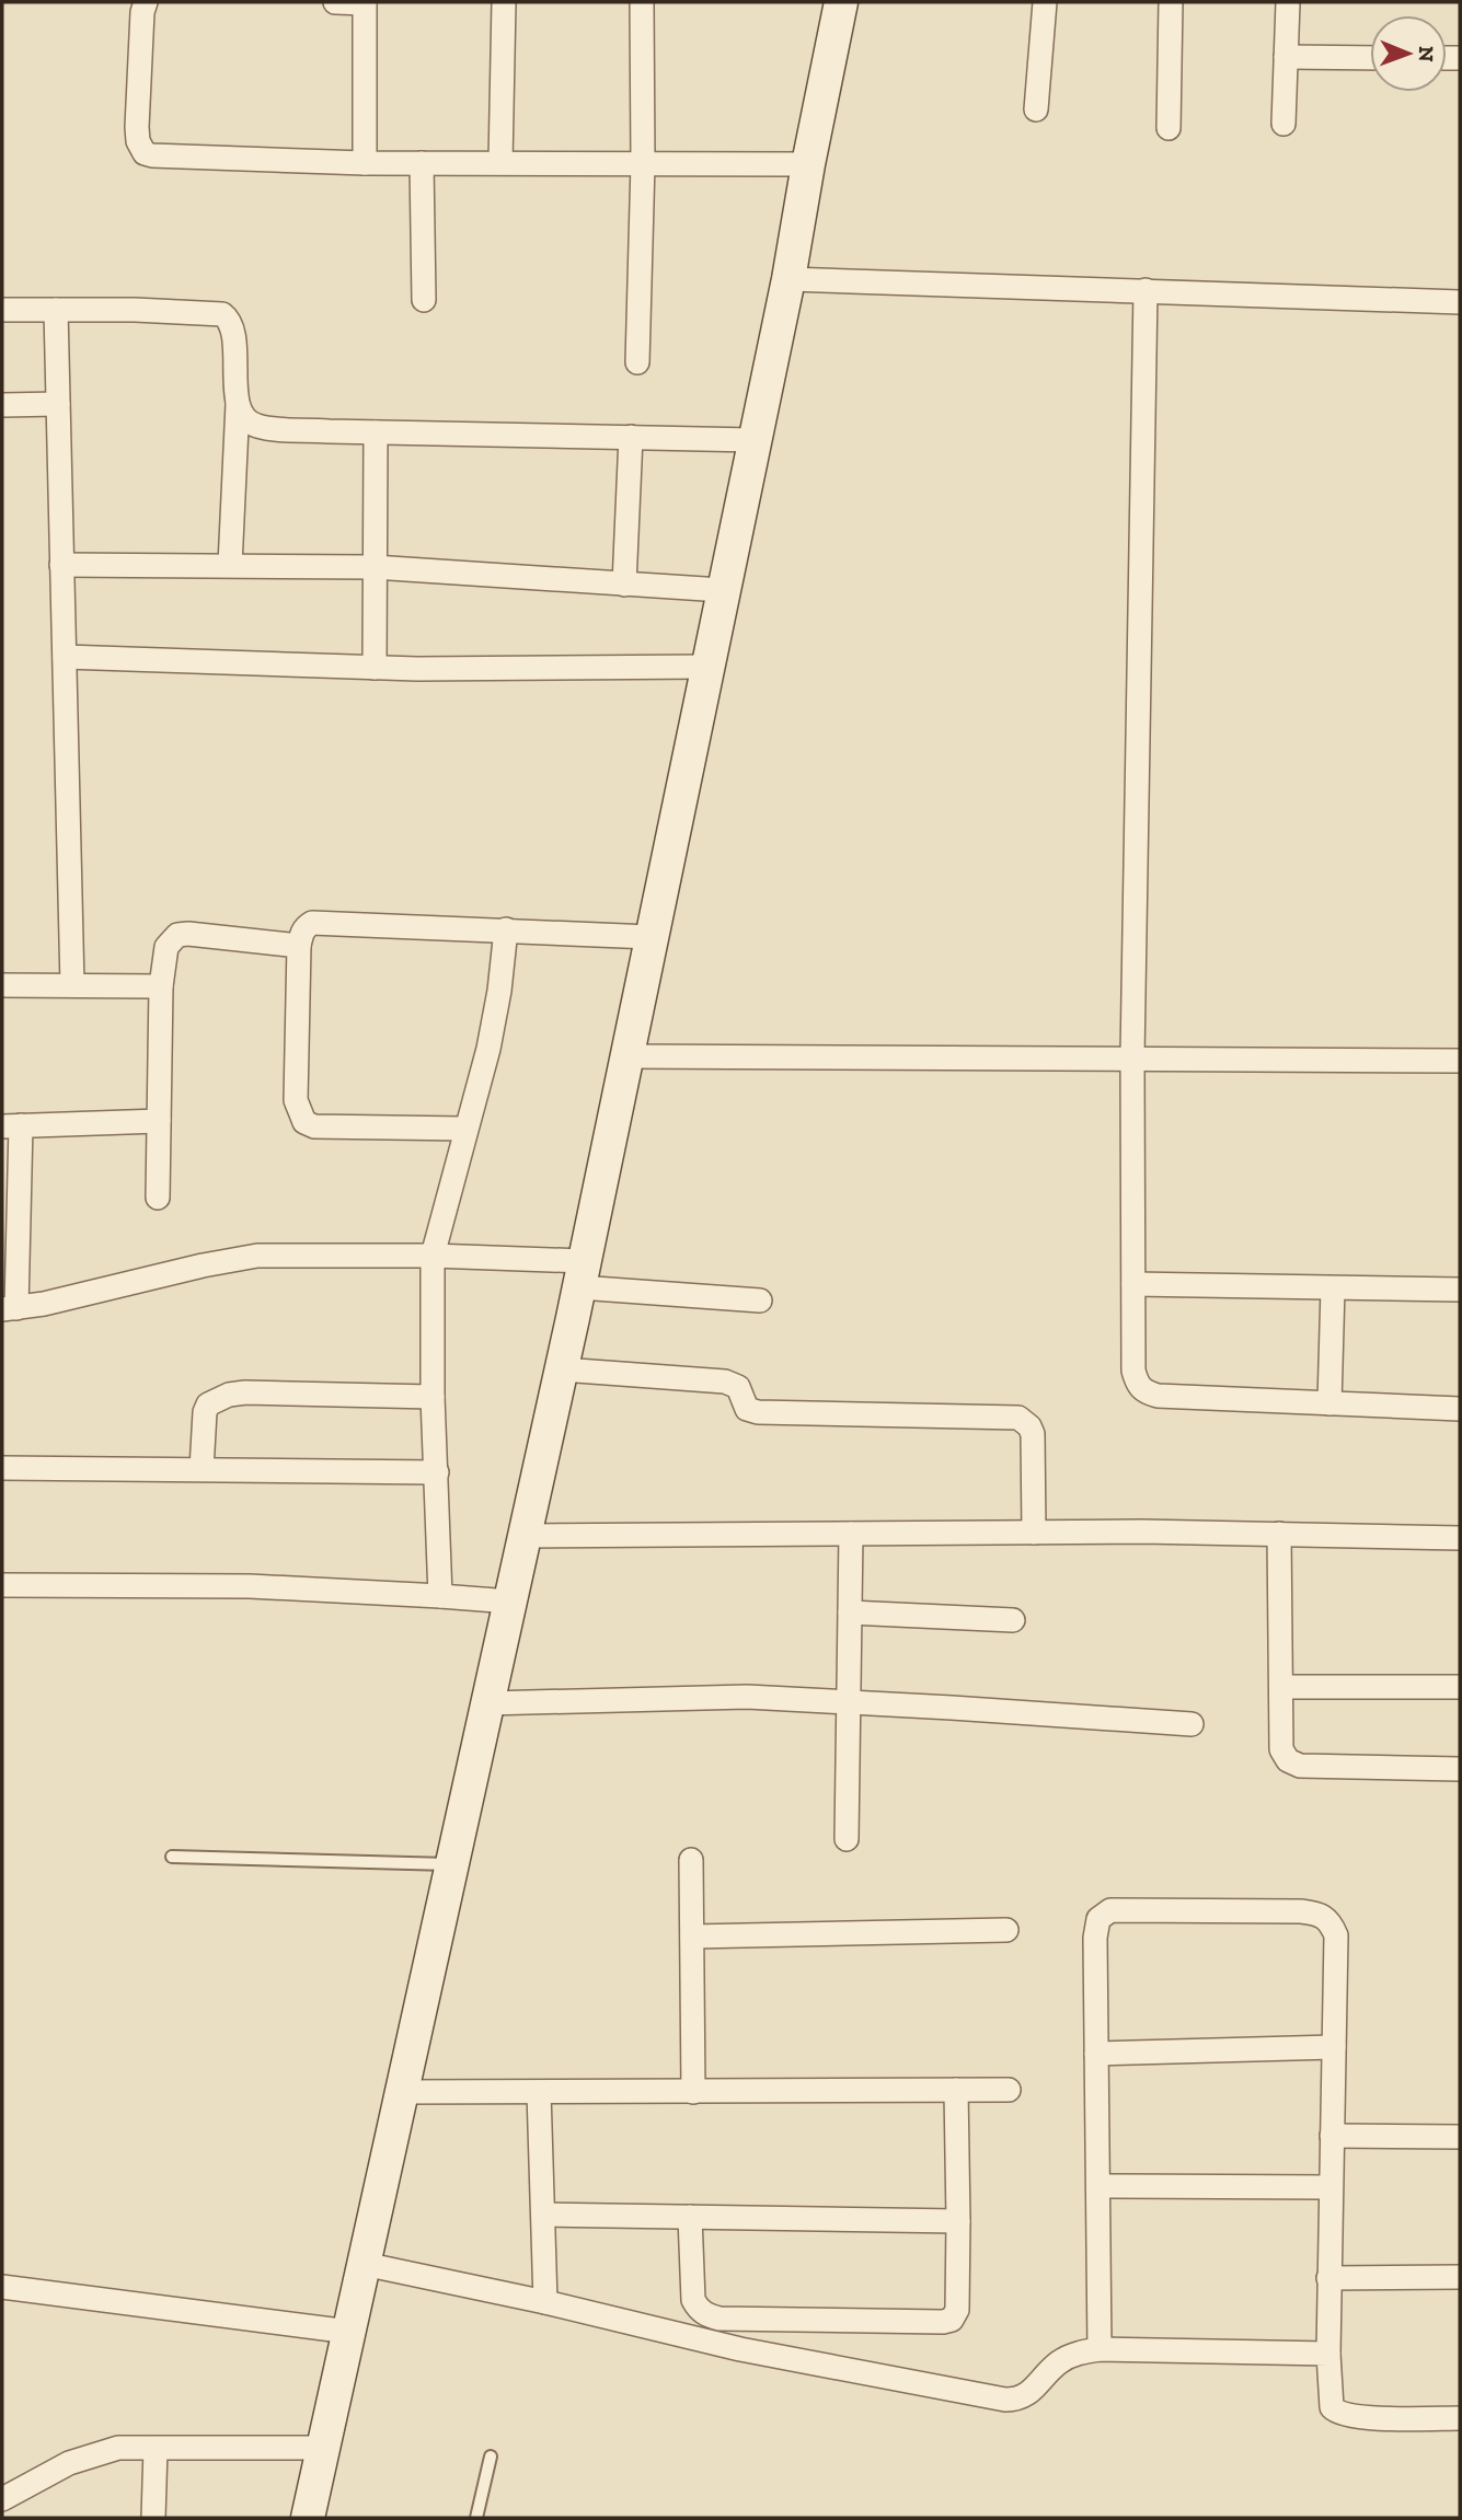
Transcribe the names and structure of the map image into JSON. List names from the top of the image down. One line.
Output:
{"north":"right"}
